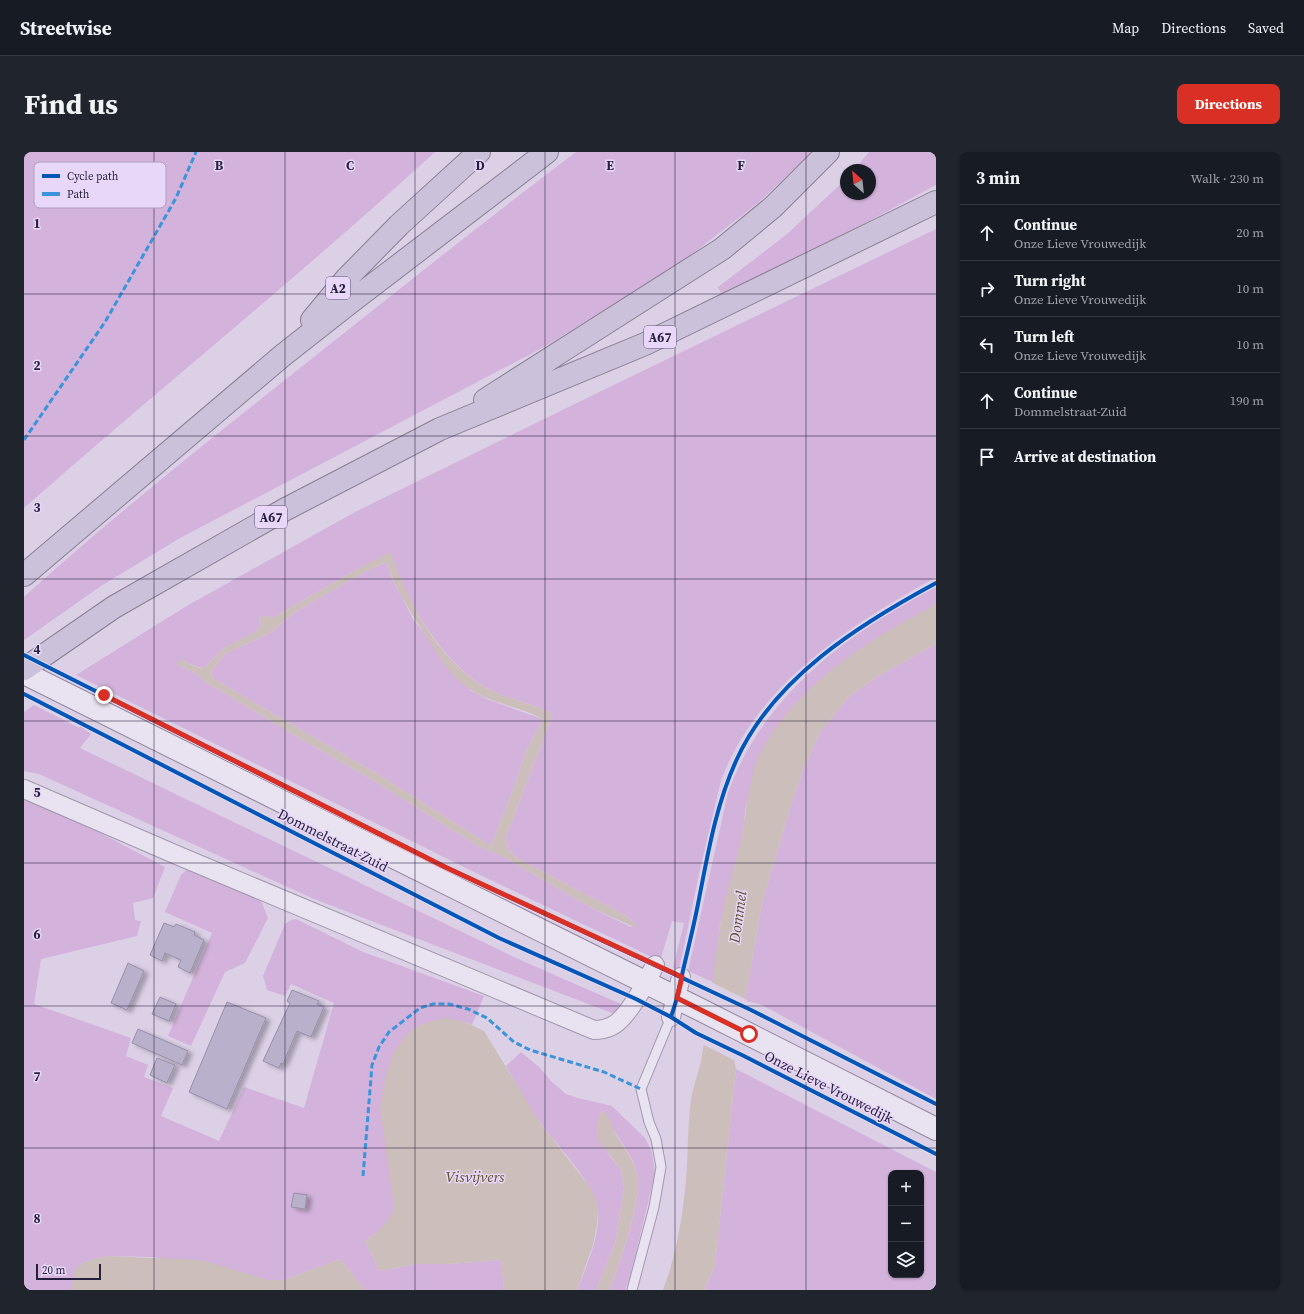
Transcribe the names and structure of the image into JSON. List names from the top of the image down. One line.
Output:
{"streets":{"highway":["A2","A67"],"main road":["Dommelstraat-Zuid","Onze Lieve Vrouwedijk"]},"crossings":[["Dommelstraat-Zuid","Onze Lieve Vrouwedijk"]],"water":["Dommel","Visvijvers"],"legend":["Cycle path","Path"],"scale_bar":"20 m","north":"top left","page":{"header":"Streetwise","nav":["Map","Directions","Saved"],"buttons":"Directions","title":"Find us","heading":["3 min","Walk · 230 m"],"list":[["Continue","Onze Lieve Vrouwedijk","20 m"],["Turn right","Onze Lieve Vrouwedijk","10 m"],["Turn left","Onze Lieve Vrouwedijk","10 m"],["Continue","Dommelstraat-Zuid","190 m"],"Arrive at destination"],"map_buttons":["+","−"],"scale":"20 m"},"grid":{"columns":["B","C","D","E","F"],"rows":["1","2","3","4","5","6","7","8"]}}
